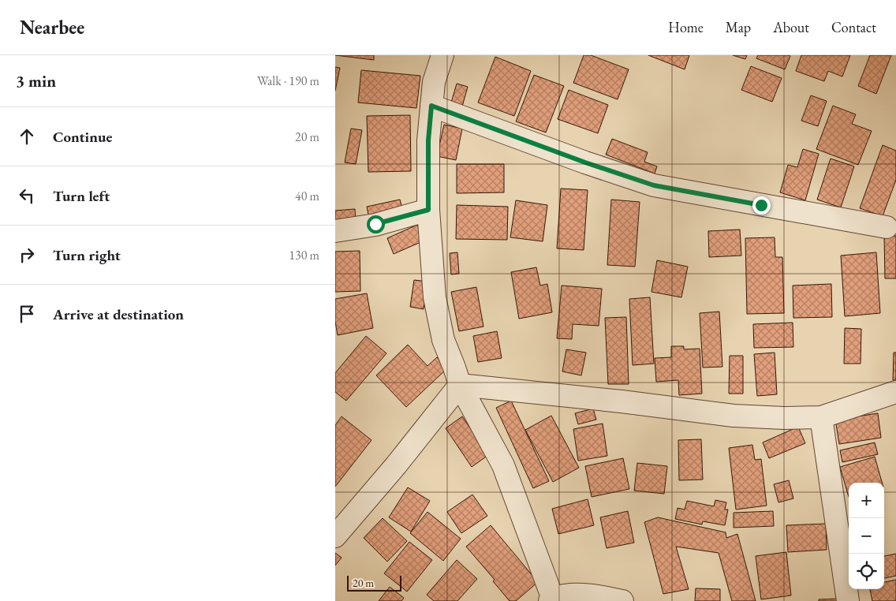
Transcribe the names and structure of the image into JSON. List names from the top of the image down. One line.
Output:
{"scale_bar":"20 m","page":{"header":"Nearbee","nav":["Home","Map","About","Contact"],"heading":["3 min","Walk · 190 m"],"list":[["Continue","20 m"],["Turn left","40 m"],["Turn right","130 m"],"Arrive at destination"],"map_buttons":["+","−"],"scale":"20 m"}}
